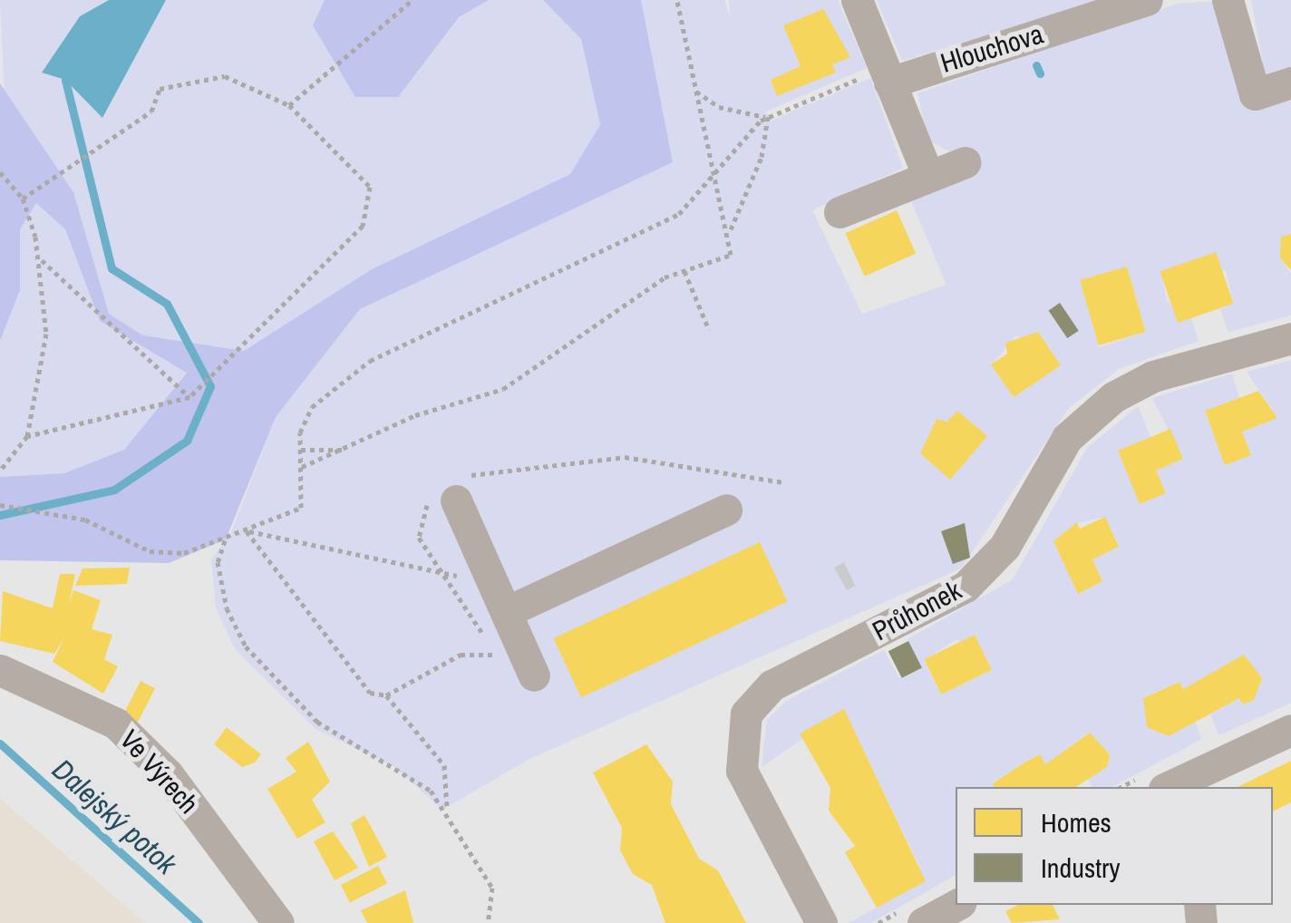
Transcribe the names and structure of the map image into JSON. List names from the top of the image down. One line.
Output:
{"streets":{"street":["Hlouchova","Průhonek","Ve Výrech"]},"water":["Dalejský potok"],"legend":["Homes","Industry"]}
